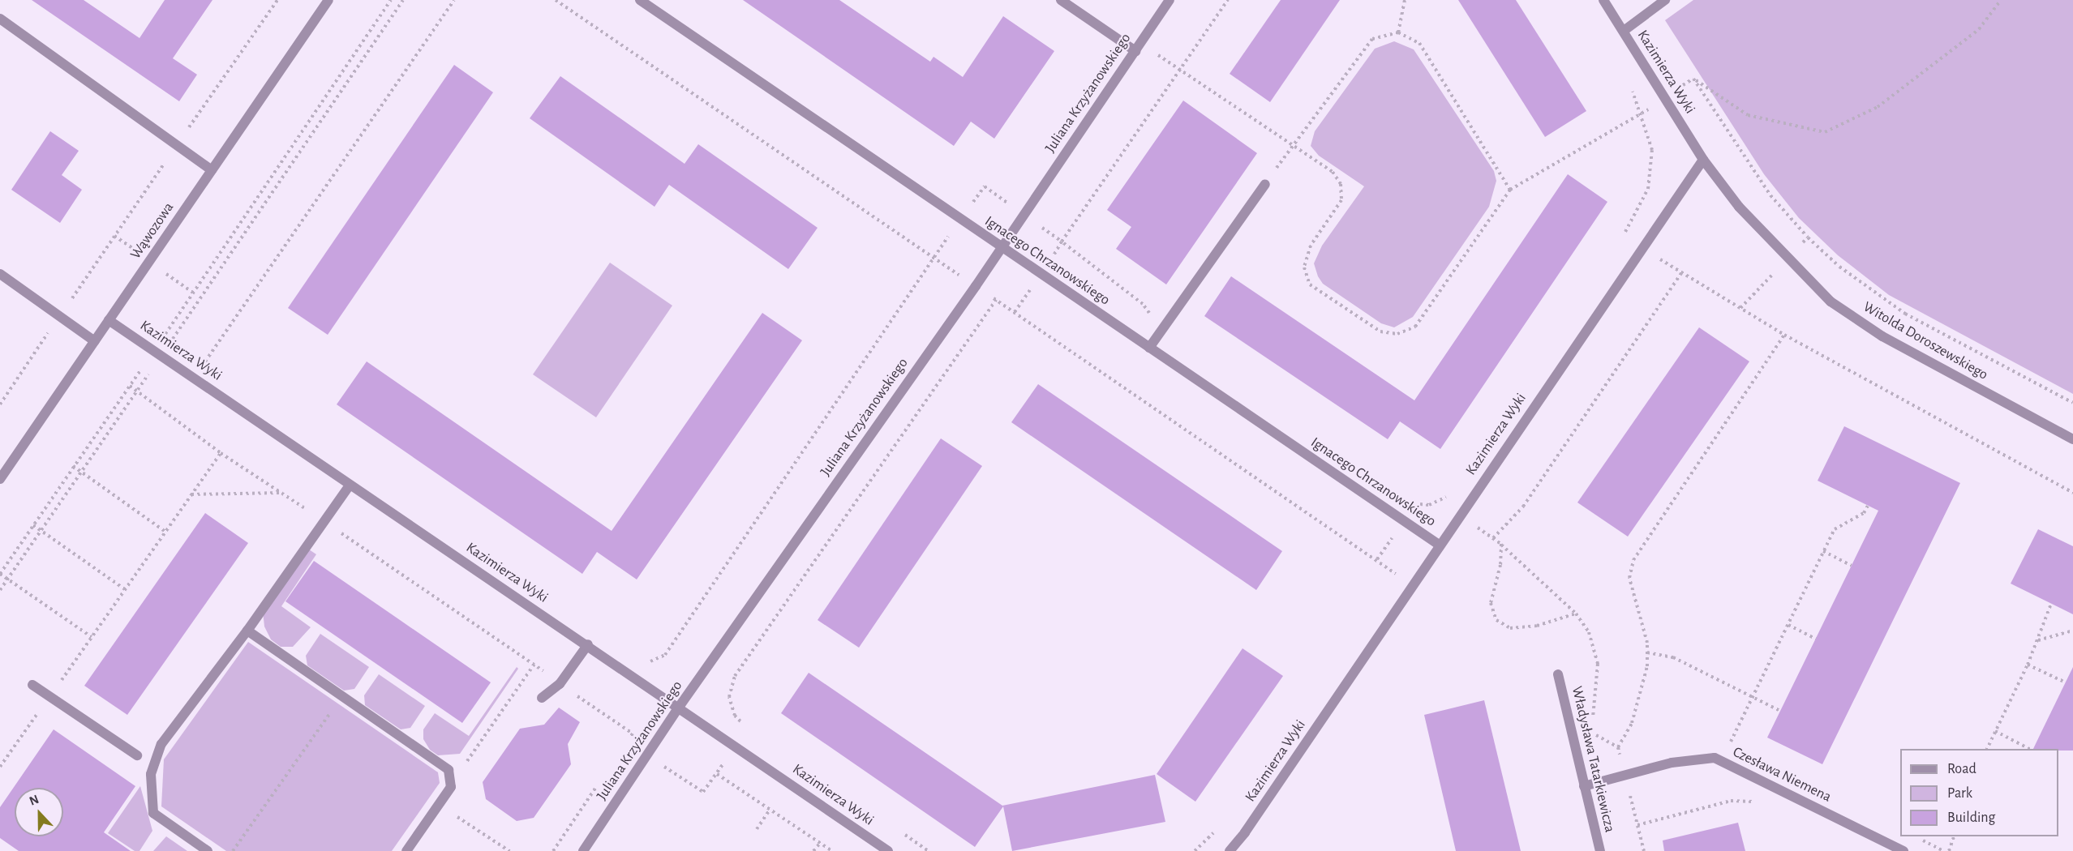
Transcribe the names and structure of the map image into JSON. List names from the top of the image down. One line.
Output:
{"streets":{"street":["Kazimierza Wyki","Juliana Krzyżanowskiego","Wąwozowa","Ignacego Chrzanowskiego","Witolda Doroszewskiego","Władysława Tatarkiewicza","Czesława Niemena"]},"crossings":[["Kazimierza Wyki","Juliana Krzyżanowskiego"],["Kazimierza Wyki","Wąwozowa"],["Kazimierza Wyki","Ignacego Chrzanowskiego"],["Kazimierza Wyki","Witolda Doroszewskiego"],["Juliana Krzyżanowskiego","Ignacego Chrzanowskiego"],["Władysława Tatarkiewicza","Czesława Niemena"]],"legend":["Road","Park","Building"],"north":"top"}
